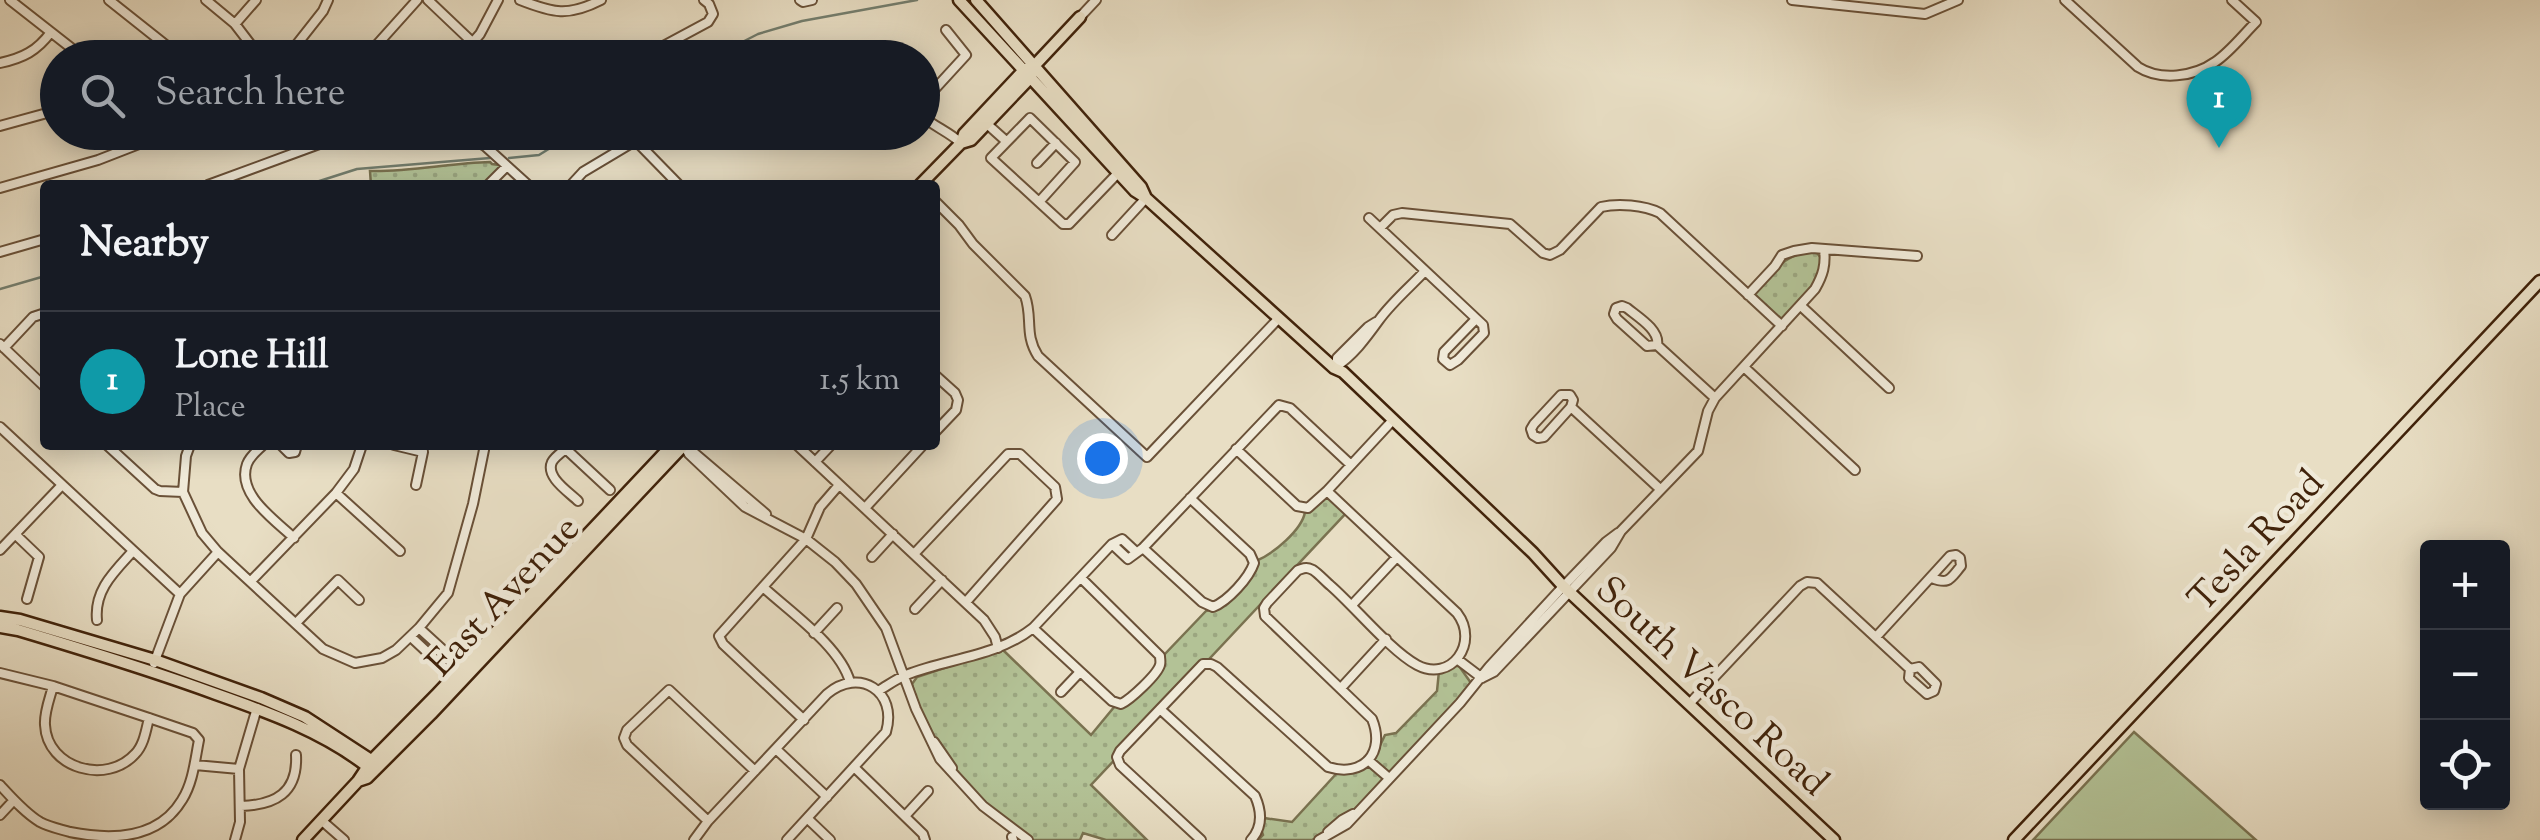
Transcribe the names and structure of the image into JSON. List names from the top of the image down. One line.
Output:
{"streets":{"main road":["Tesla Road","East Avenue","South Vasco Road"]},"page":{"search":"Search here","pins":"1","heading":"Nearby","list":[{"mark":"1","name":"Lone Hill","note":"Place","value":"1.5 km"}],"map_buttons":["+","−"]}}
